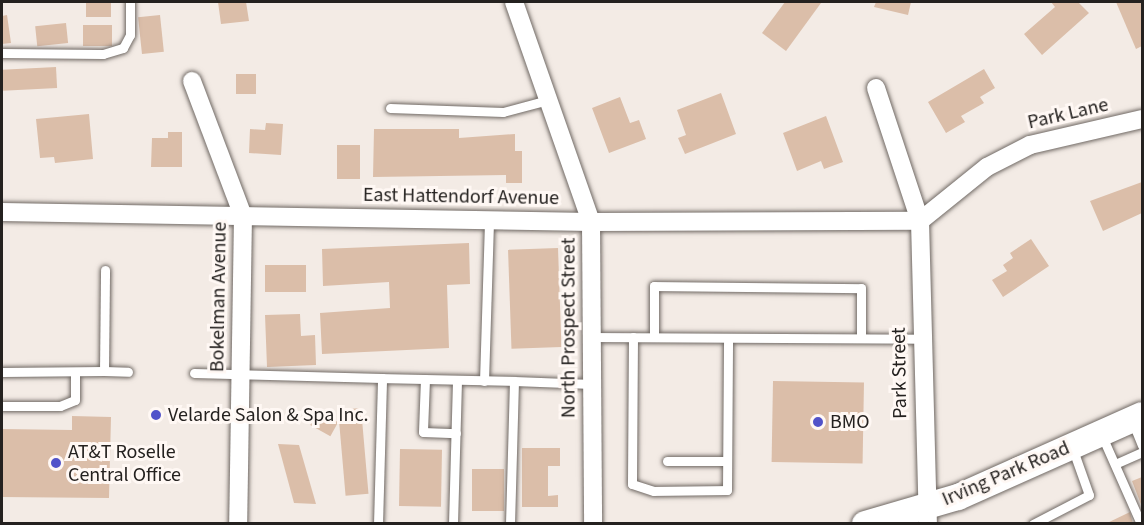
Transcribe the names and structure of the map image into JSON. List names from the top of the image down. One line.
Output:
{"streets":{"main road":["Irving Park Road"],"street":["Park Lane","East Hattendorf Avenue","Bokelman Avenue","North Prospect Street","Park Street"]},"crossings":[["Park Lane","East Hattendorf Avenue"],["Park Lane","Park Street"],["East Hattendorf Avenue","Bokelman Avenue"],["East Hattendorf Avenue","North Prospect Street"],["East Hattendorf Avenue","Park Street"],["Park Street","Irving Park Road"]],"places":["Velarde Salon & Spa Inc.","BMO","AT&T Roselle Central Office"]}
